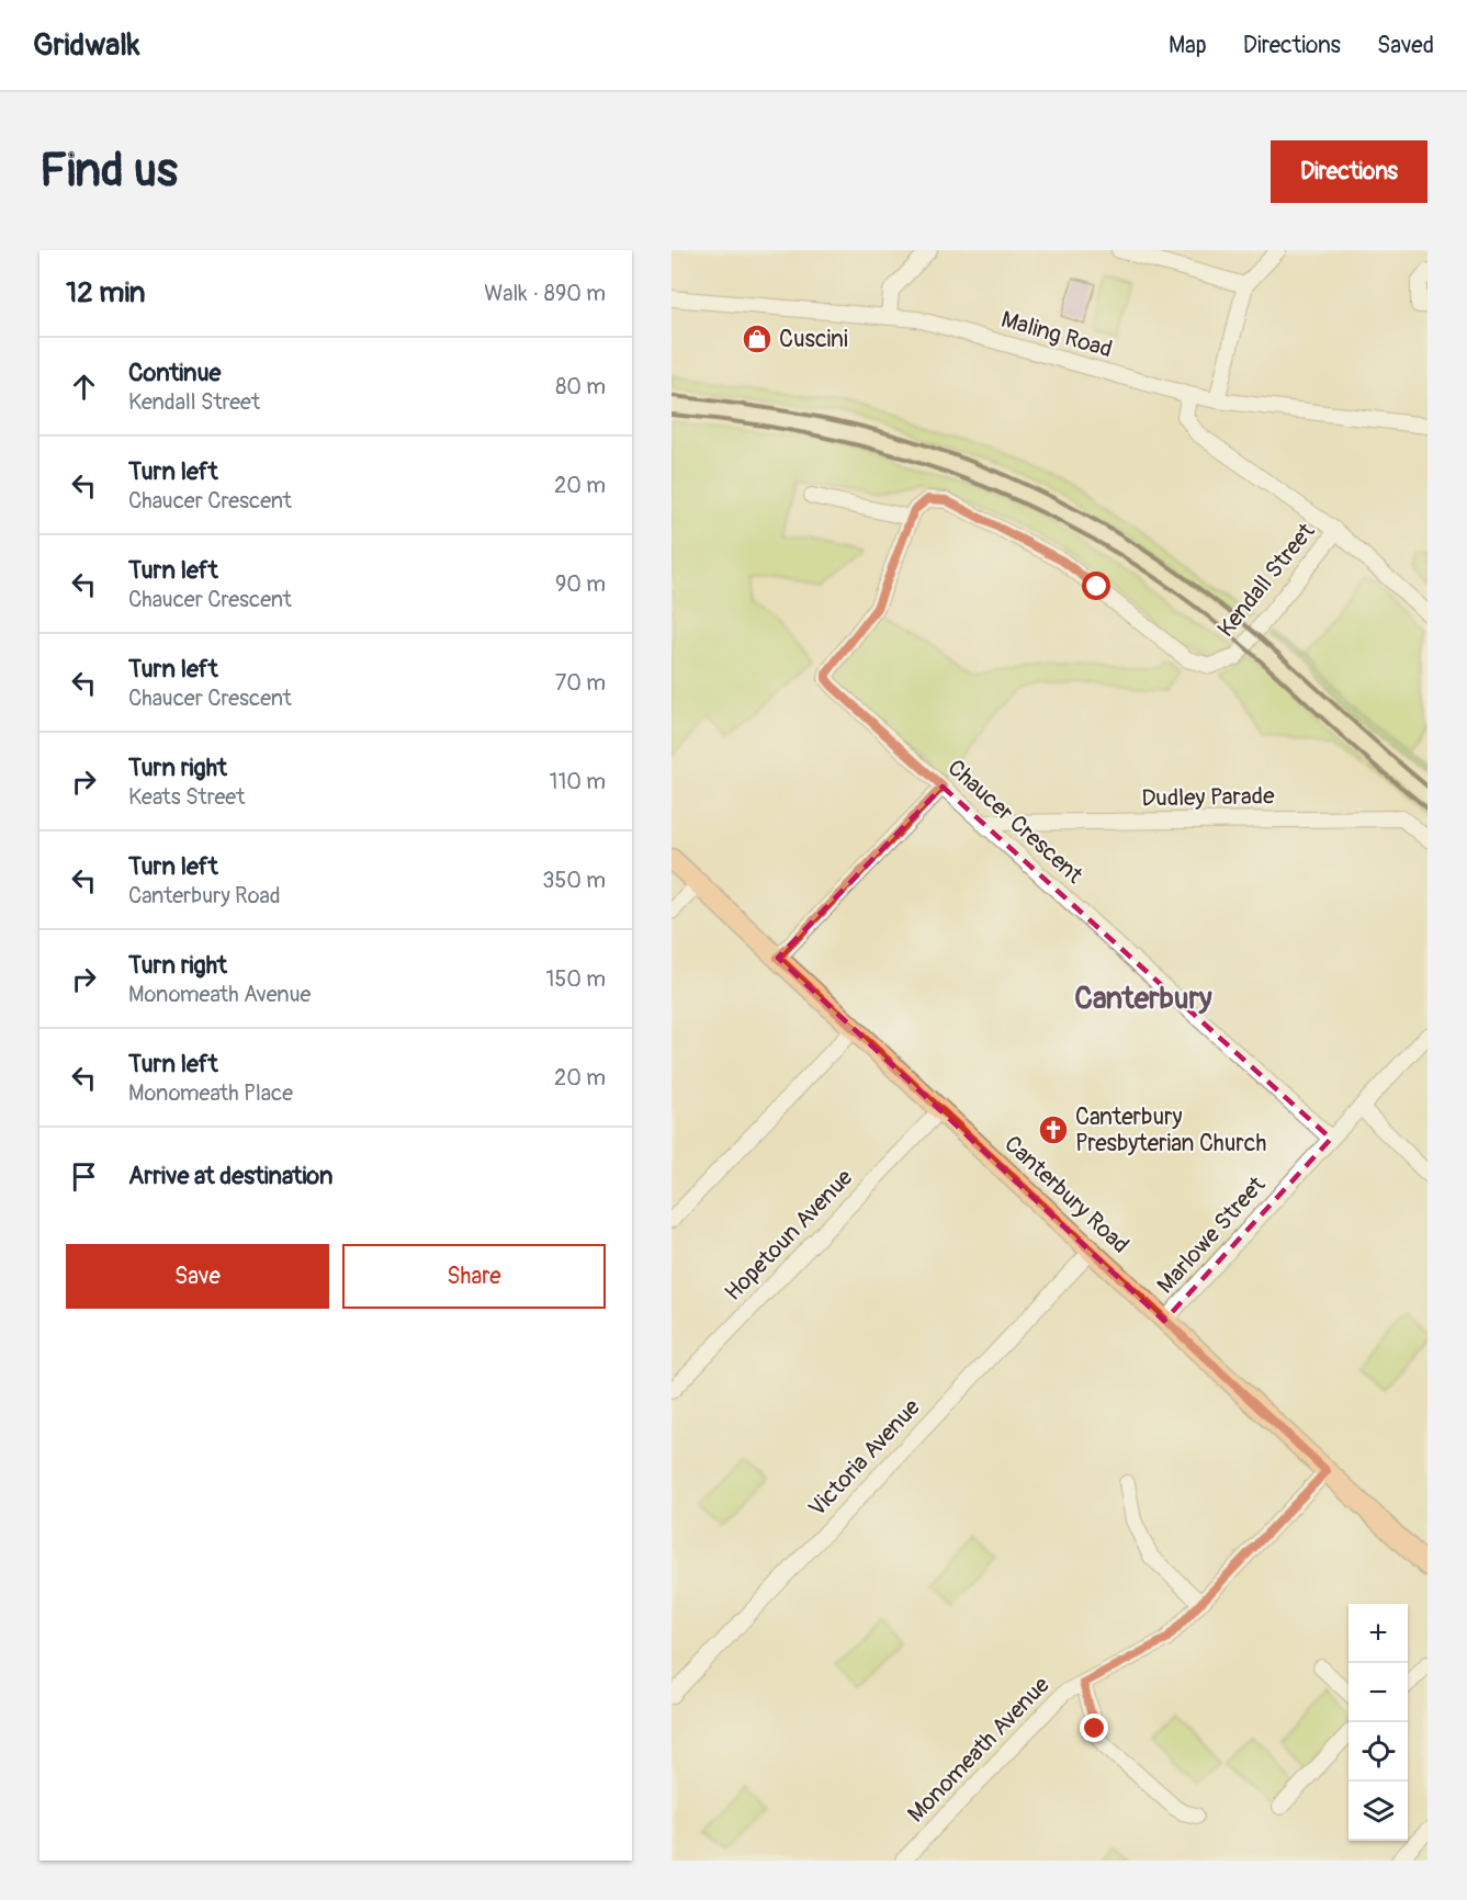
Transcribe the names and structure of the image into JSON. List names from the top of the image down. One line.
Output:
{"streets":{"main road":["Canterbury Road"],"street":["Maling Road","Kendall Street","Dudley Parade","Chaucer Crescent","Hopetoun Avenue","Marlowe Street","Victoria Avenue","Monomeath Avenue"]},"crossings":[["Kendall Street","Chaucer Crescent"],["Dudley Parade","Chaucer Crescent"],["Chaucer Crescent","Marlowe Street"],["Canterbury Road","Hopetoun Avenue"],["Canterbury Road","Marlowe Street"],["Canterbury Road","Victoria Avenue"],["Canterbury Road","Monomeath Avenue"]],"districts":["Canterbury"],"places":{"shop":["Cuscini"],"church":["Canterbury Presbyterian Church"]},"page":{"header":"Gridwalk","nav":["Map","Directions","Saved"],"buttons":["Directions",["Save","Share"]],"title":"Find us","heading":["12 min","Walk · 890 m"],"list":[["Continue","Kendall Street","80 m"],["Turn left","Chaucer Crescent","20 m"],["Turn left","Chaucer Crescent","90 m"],["Turn left","Chaucer Crescent","70 m"],["Turn right","Keats Street","110 m"],["Turn left","Canterbury Road","350 m"],["Turn right","Monomeath Avenue","150 m"],["Turn left","Monomeath Place","20 m"],"Arrive at destination"],"map_buttons":["+","−"]}}
